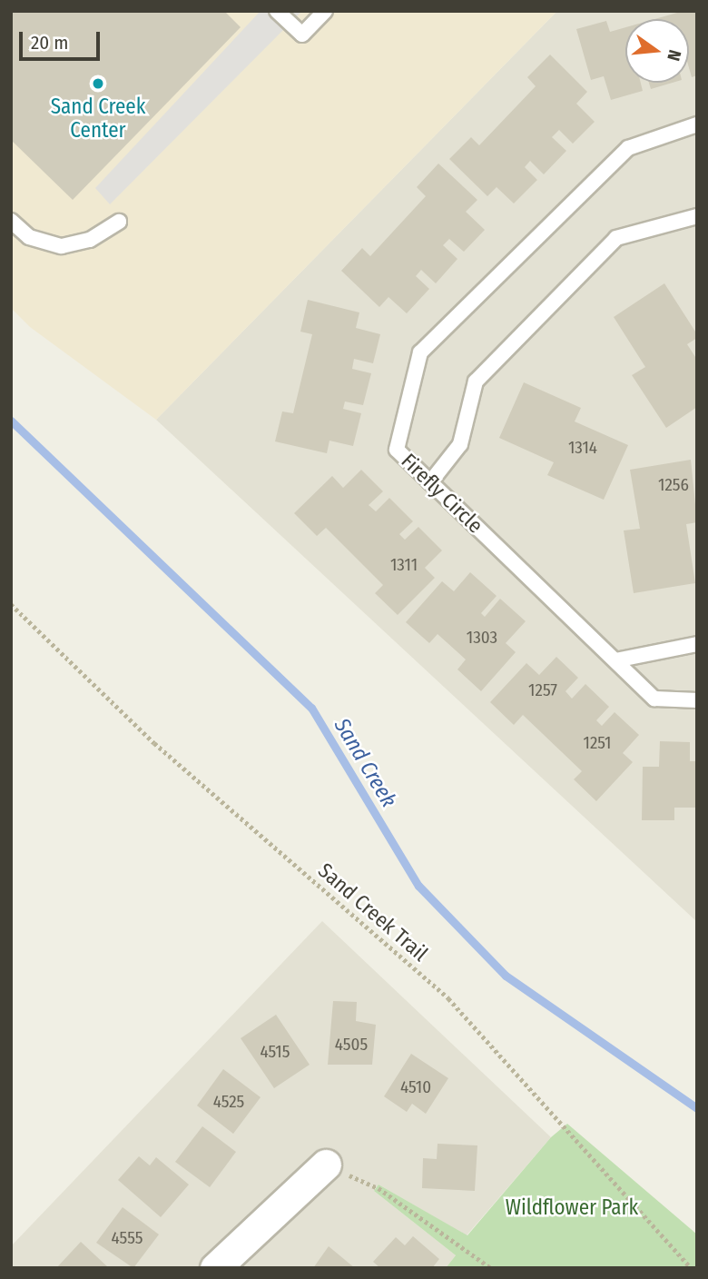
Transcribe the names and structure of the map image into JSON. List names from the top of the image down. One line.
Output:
{"streets":{"lane":["Firefly Circle"],"path":["Sand Creek Trail"]},"water":["Sand Creek"],"parks":["Wildflower Park"],"places":["Sand Creek Center"],"house_numbers":["1314","1256","1311","1303","1257","1251","4505","4515","4510","4525","4555"],"scale_bar":"20 m","north":"right"}
